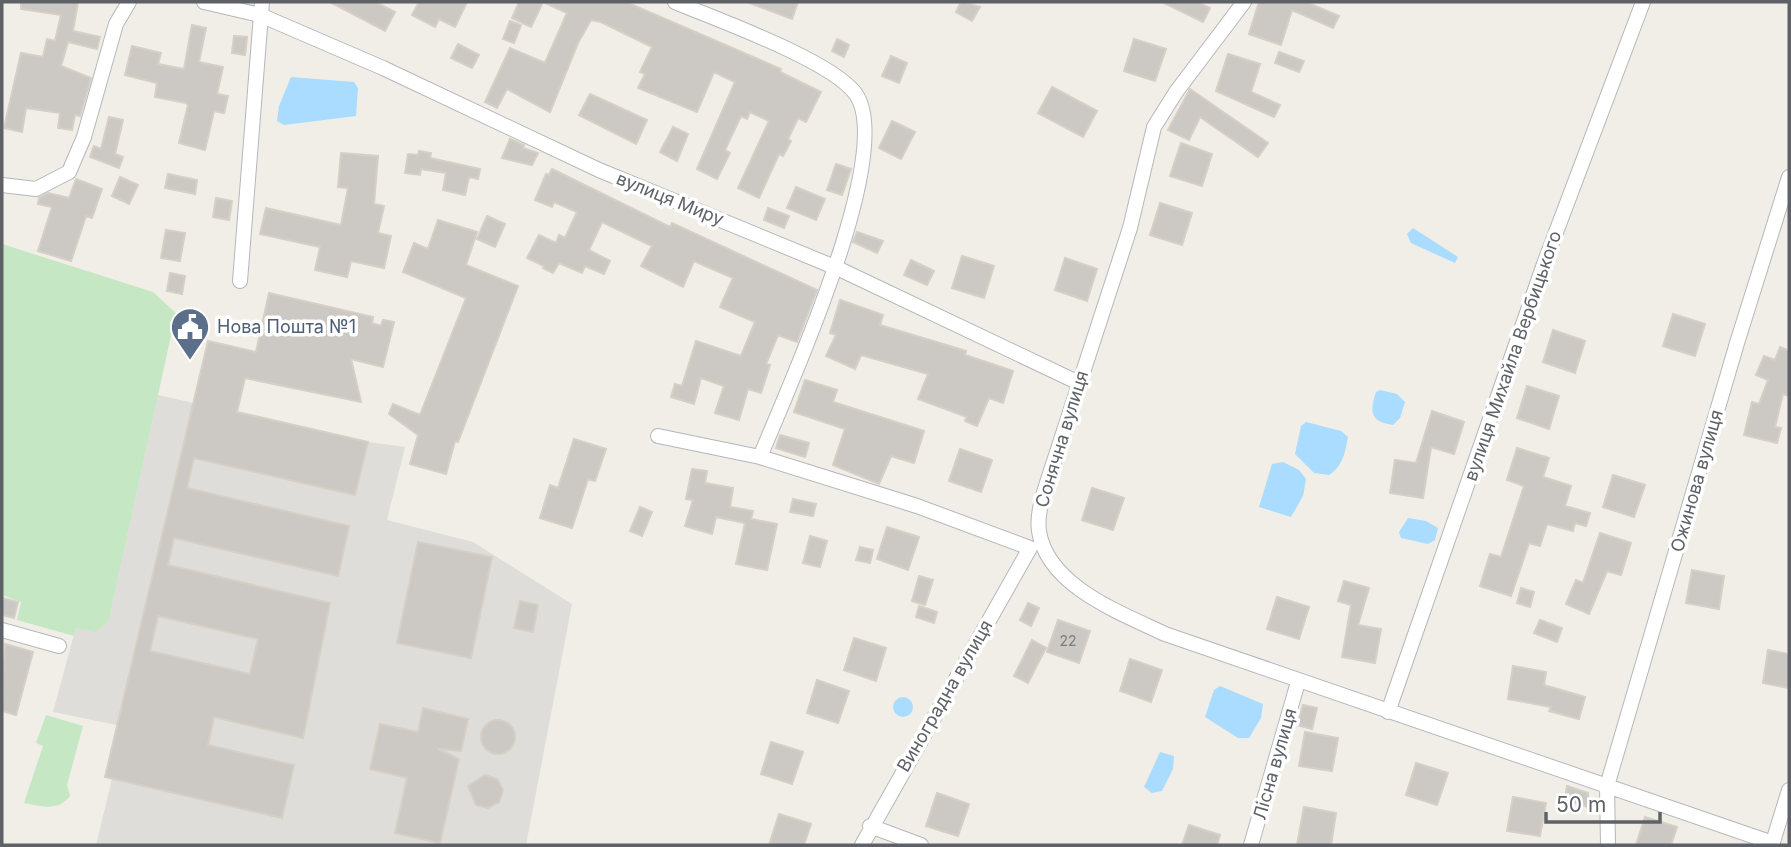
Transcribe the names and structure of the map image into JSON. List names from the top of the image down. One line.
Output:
{"streets":{"street":["вулиця Миру","вулиця Михайла Вербицького","Сонячна вулиця","Ожинова вулиця","Виноградна вулиця","Лісна вулиця"]},"crossings":[["вулиця Миру","Сонячна вулиця"],["Сонячна вулиця","Виноградна вулиця"]],"places":{"public building":["Нова Пошта №1"]},"house_numbers":["22"],"scale_bar":"50 m"}
